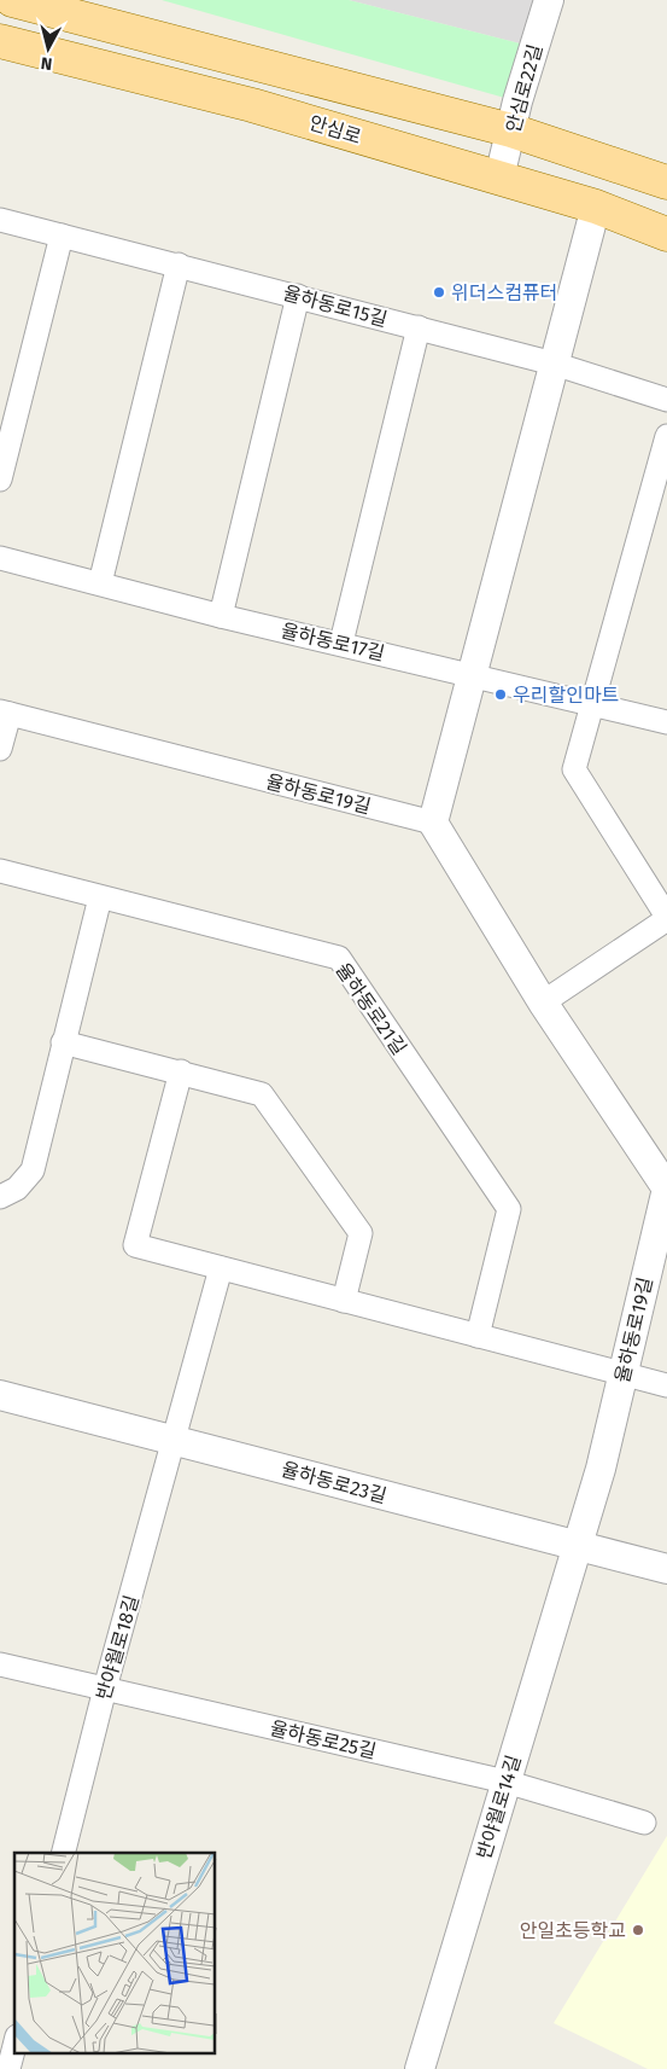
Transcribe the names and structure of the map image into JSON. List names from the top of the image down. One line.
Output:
{"streets":{"main road":["안심로"],"street":["안심로22길","율하동로15길","율하동로17길","율하동로19길","율하동로21길","율하동로23길","반야월로18길","율하동로25길","반야월로14길"]},"crossings":[["안심로22길","안심로"],["율하동로19길","율하동로23길"],["율하동로19길","반야월로14길"],["율하동로23길","반야월로18길"],["율하동로23길","반야월로14길"],["반야월로18길","율하동로25길"],["율하동로25길","반야월로14길"]],"places":["위더스컴퓨터","우리할인마트","안일초등학교"],"north":"bottom"}
